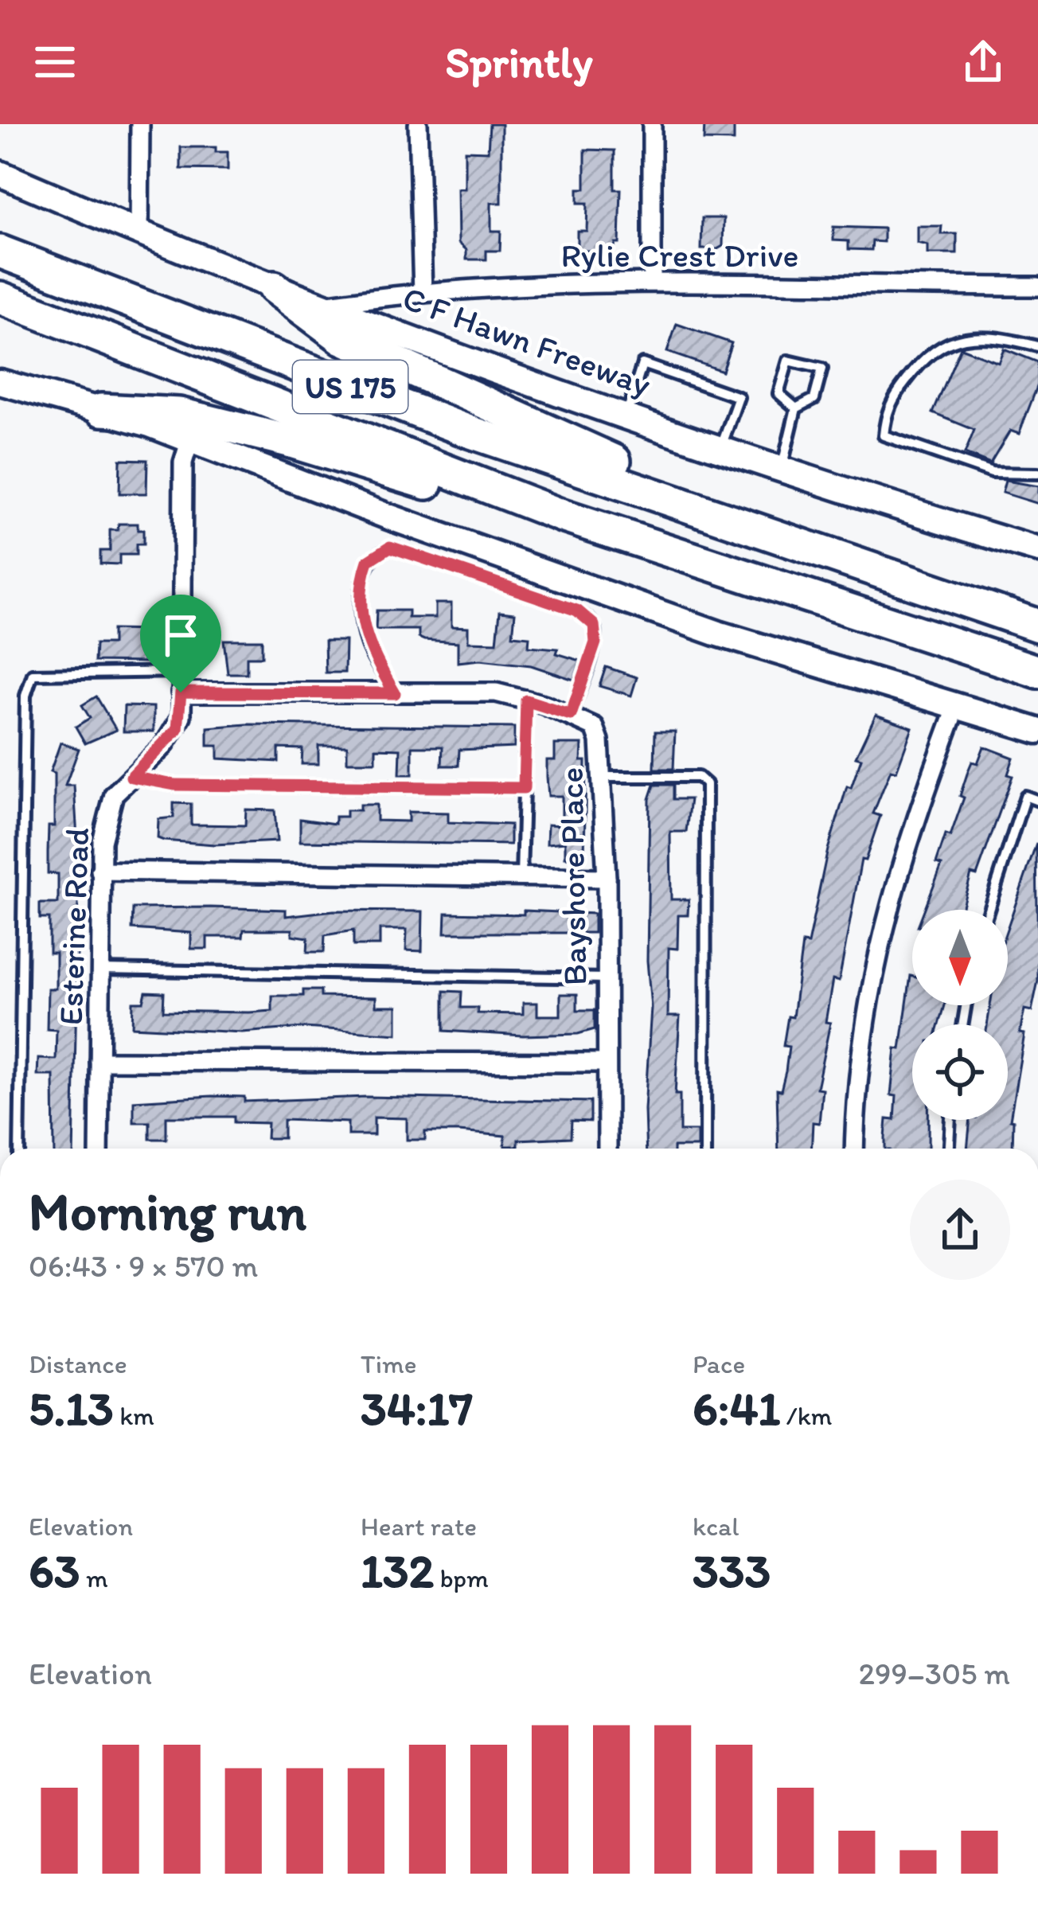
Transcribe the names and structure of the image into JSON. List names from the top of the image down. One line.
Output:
{"streets":{"highway":["US 175"],"main road":["C F Hawn Freeway"],"street":["Rylie Crest Drive","Bayshore Place","Esterine Road"]},"crossings":[["Rylie Crest Drive","C F Hawn Freeway"]],"north":"bottom","page":{"header":"Sprintly","heading":["Morning run","06:43 · 9 × 570 m"],"stats":[["Distance","5.13 km"],["Time","34:17"],["Pace","6:41 /km"],["Elevation","63 m"],["Heart rate","132 bpm"],["kcal","333"]],"chart":["Elevation","299–305 m"]}}
